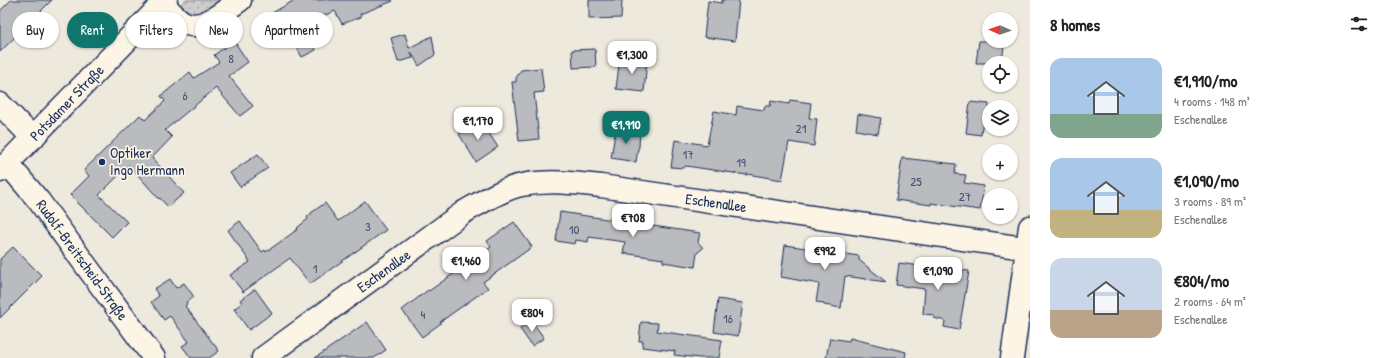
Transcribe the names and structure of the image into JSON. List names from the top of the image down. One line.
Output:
{"streets":{"street":["Potsdamer Straße","Eschenallee","Rudolf-Breitscheid-Straße"]},"crossings":[["Potsdamer Straße","Rudolf-Breitscheid-Straße"]],"places":["Optiker Ingo Hermann"],"house_numbers":["8","6","21","17","19","25","27","3","10","1","4","16"],"north":"left","page":{"heading":"8 homes","map_buttons":["+","−"],"chip":["Buy","Rent","Filters","New","Apartment"],"price":["€1,300","€1,170","€1,910","€708","€992","€1,460","€1,090","€804"],"list":[{"name":"€1,910/mo","note":"4 rooms · 148 m² · Eschenallee"},{"name":"€1,090/mo","note":"3 rooms · 89 m² · Eschenallee"},{"name":"€804/mo","note":"2 rooms · 64 m² · Eschenallee"}]}}
